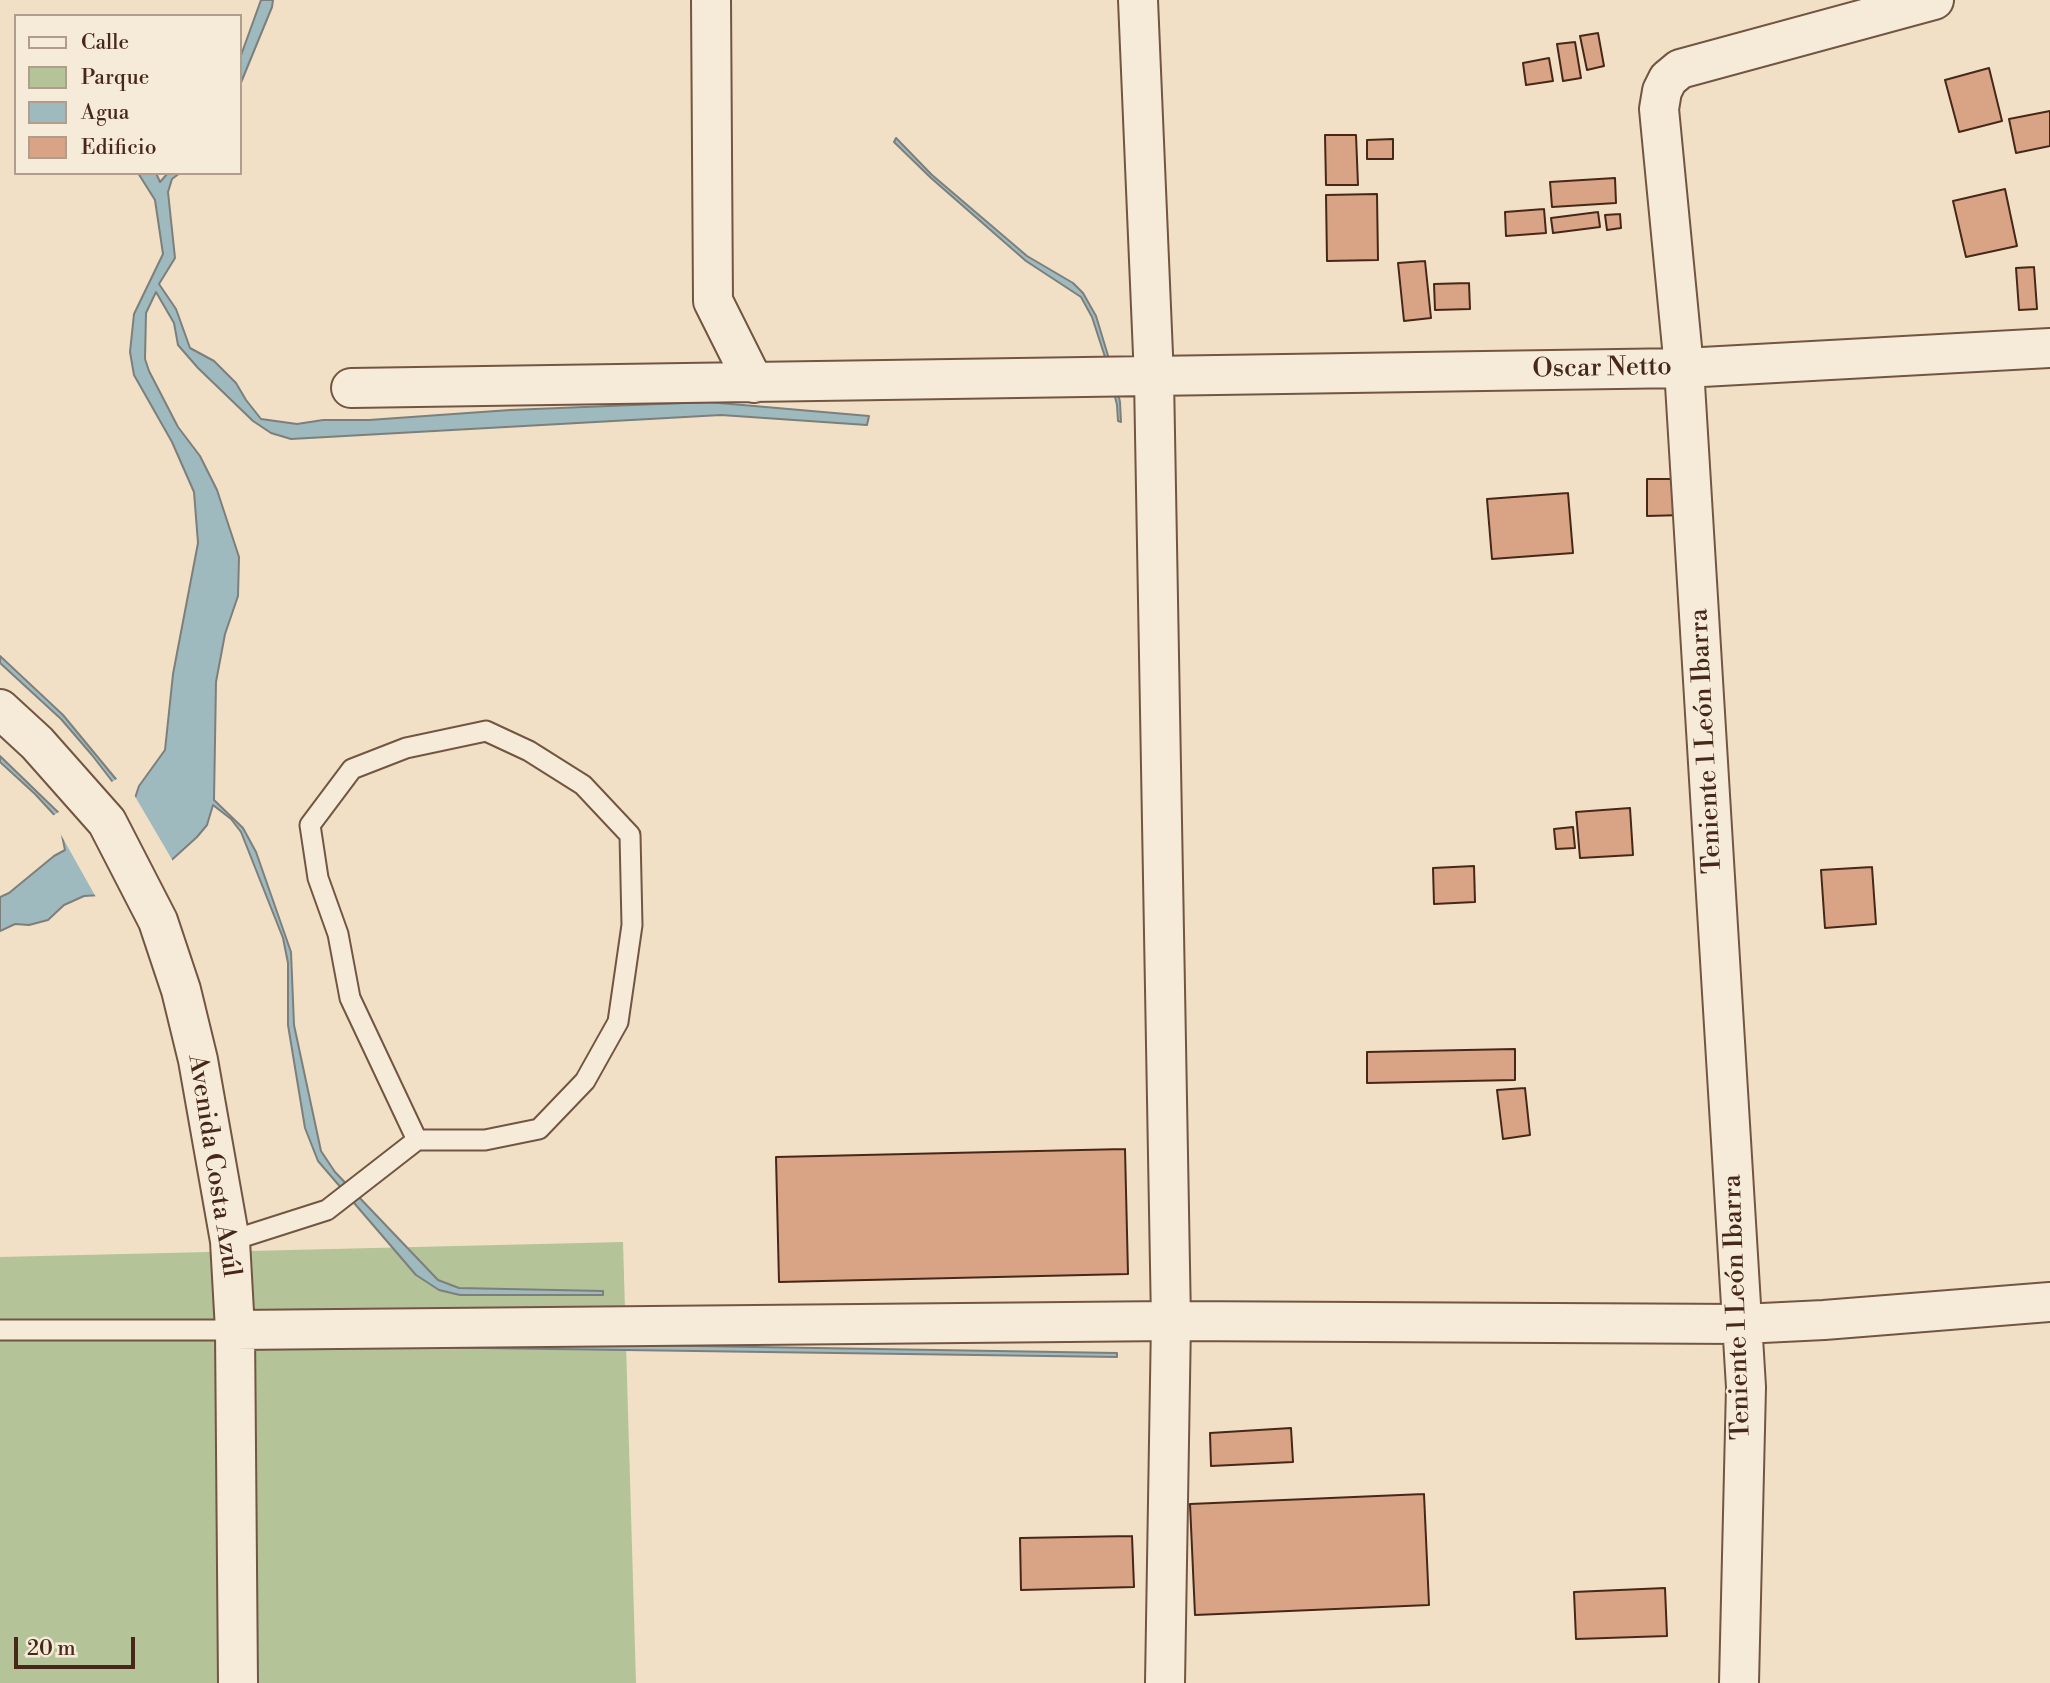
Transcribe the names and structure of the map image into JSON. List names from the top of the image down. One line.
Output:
{"streets":{"street":["Oscar Netto","Teniente 1 León Ibarra","Avenida Costa Azúl"]},"crossings":[["Oscar Netto","Teniente 1 León Ibarra"]],"legend":["Calle","Parque","Agua","Edificio"],"scale_bar":"20 m"}
